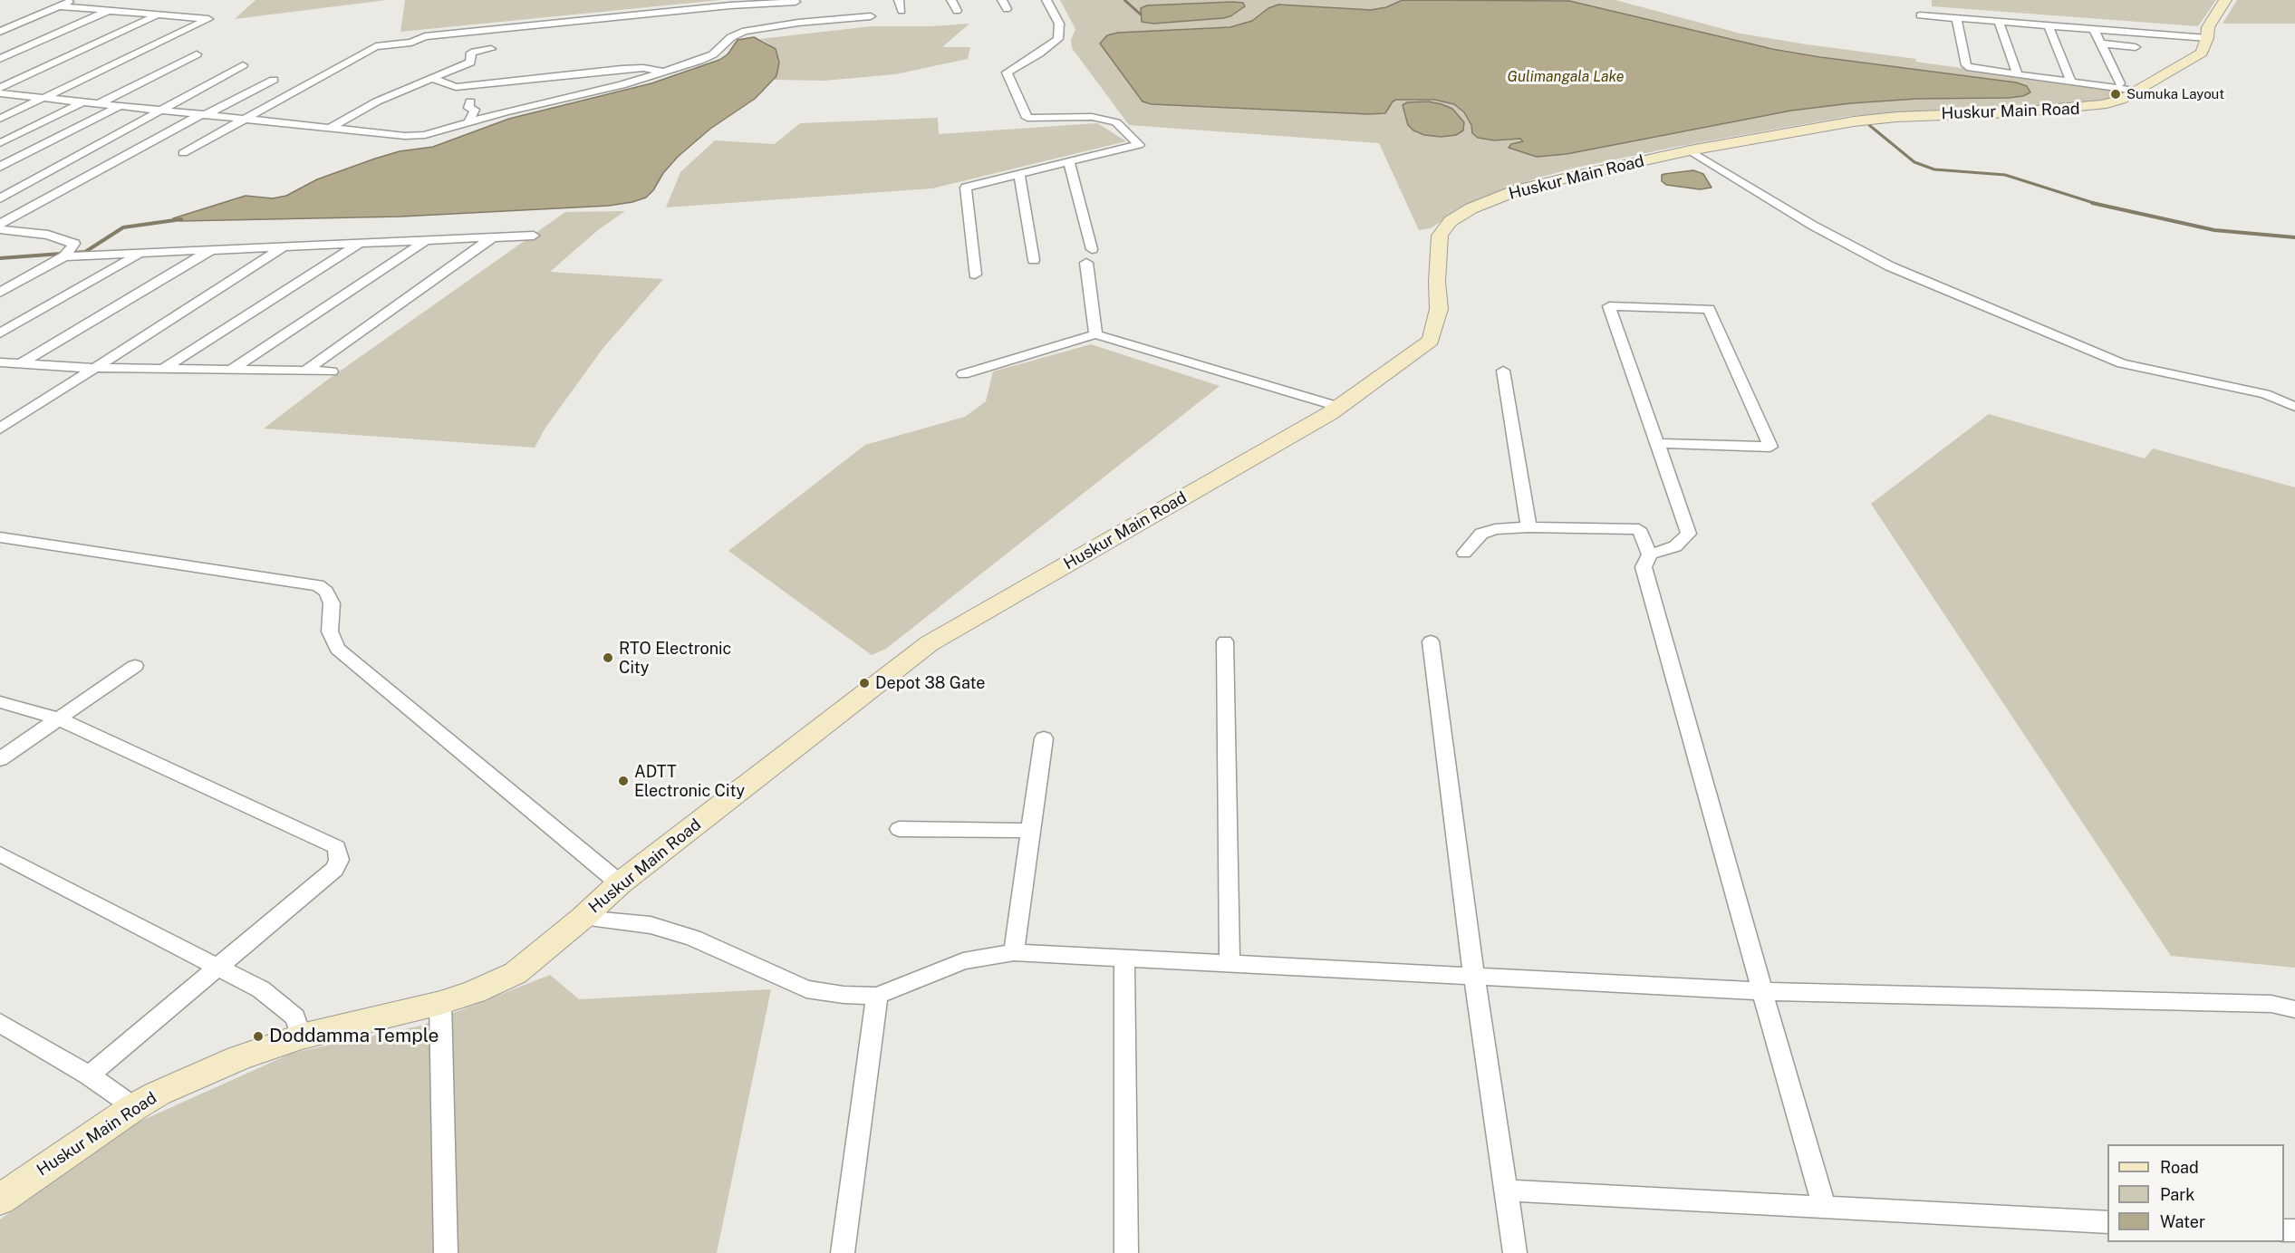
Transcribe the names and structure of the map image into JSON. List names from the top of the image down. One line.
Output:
{"streets":{"main road":["Huskur Main Road"]},"water":["Gulimangala Lake"],"places":["Sumuka Layout","RTO Electronic City","Depot 38 Gate","ADTT Electronic City","Doddamma Temple"],"legend":["Road","Park","Water"]}
